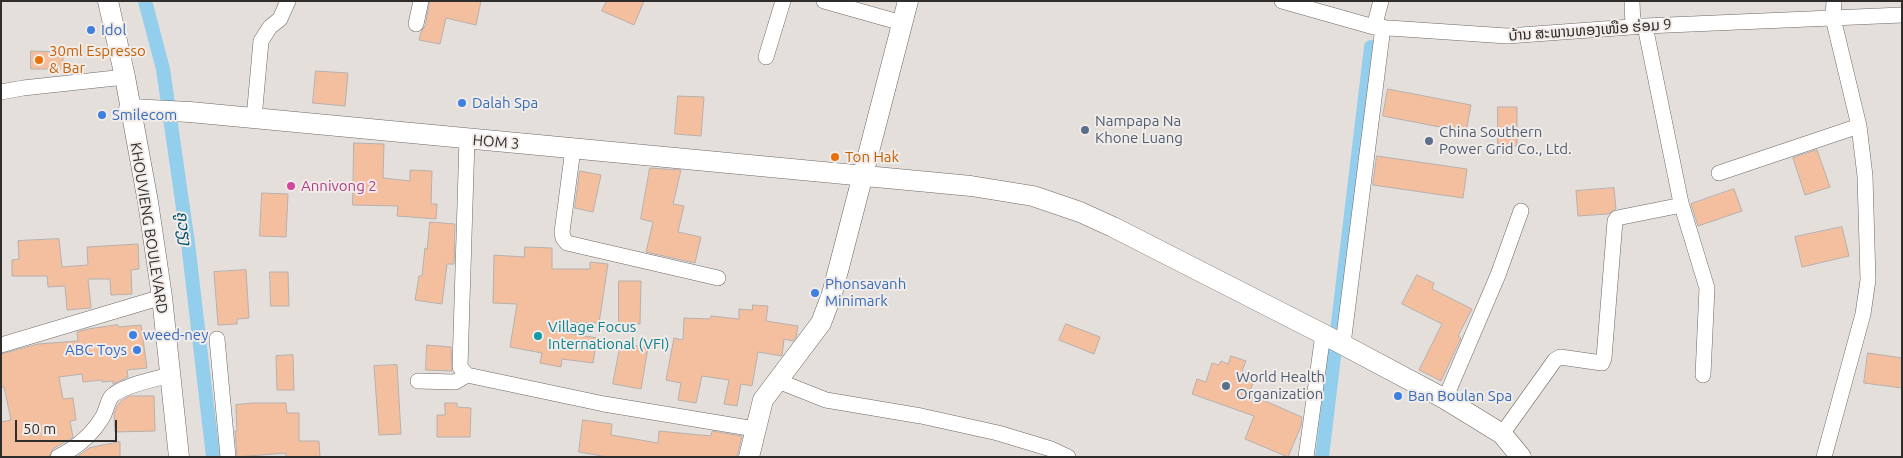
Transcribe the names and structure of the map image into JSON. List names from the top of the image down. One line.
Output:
{"streets":{"street":["ບ້ານ ສະພານທອງເໜືອ ຮ່ອມ 9","HOM 3","KHOUVIENG BOULEVARD"]},"crossings":[["HOM 3","KHOUVIENG BOULEVARD"]],"water":["ຄູວຽງ"],"places":["Idol","30ml Espresso & Bar","Dalah Spa","Smilecom","Nampapa Na Khone Luang","China Southern Power Grid Co., Ltd.","Ton Hak","Annivong 2","Phonsavanh Minimark","weed-ney","Village Focus International (VFI)","ABC Toys","World Health Organization","Ban Boulan Spa"],"scale_bar":"50 m"}
